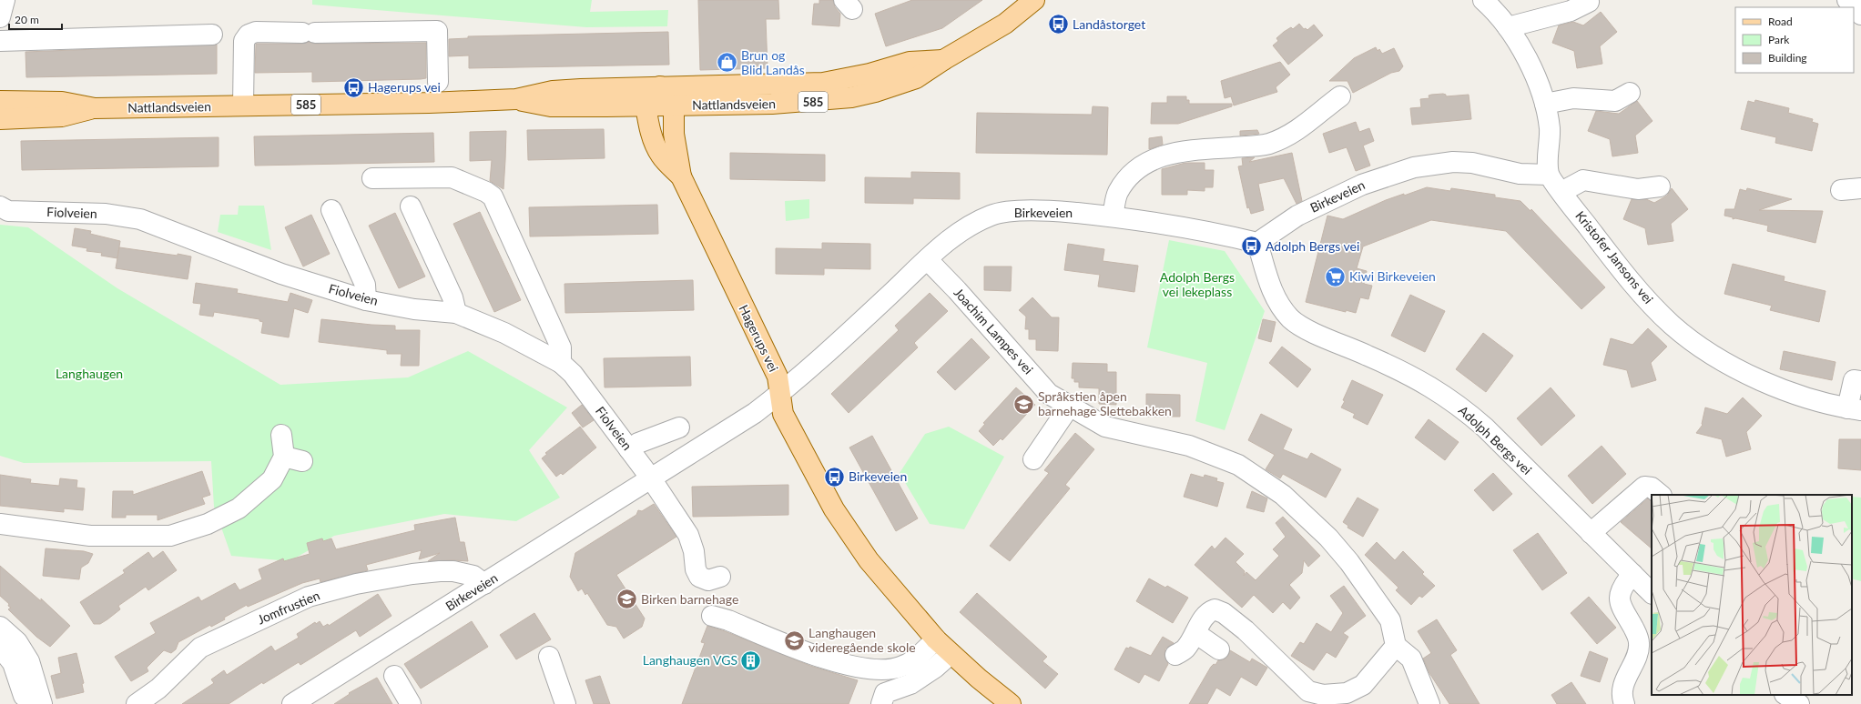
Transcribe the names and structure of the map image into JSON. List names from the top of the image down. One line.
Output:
{"streets":{"main road":["585","Nattlandsveien","Hagerups vei"],"street":["Birkeveien","Fiolveien","Kristofer Jansons vei","Joachim Lampes vei","Adolph Bergs vei","Jomfrustien"]},"crossings":[["Nattlandsveien","Hagerups vei"],["Birkeveien","Fiolveien"],["Birkeveien","Kristofer Jansons vei"],["Birkeveien","Joachim Lampes vei"],["Birkeveien","Hagerups vei"],["Birkeveien","Adolph Bergs vei"],["Birkeveien","Jomfrustien"]],"parks":["Adolph Bergs vei lekeplass","Langhaugen"],"places":{"bus stop":["Landåstorget","Hagerups vei","Adolph Bergs vei","Birkeveien"],"shop":["Brun og Blid Landås"],"supermarket":["Kiwi Birkeveien"],"school or university":["Språkstien åpen barnehage Slettebakken","Birken barnehage","Langhaugen videregående skole"],"building":["Langhaugen VGS"]},"legend":["Road","Park","Building"],"scale_bar":"20 m"}
